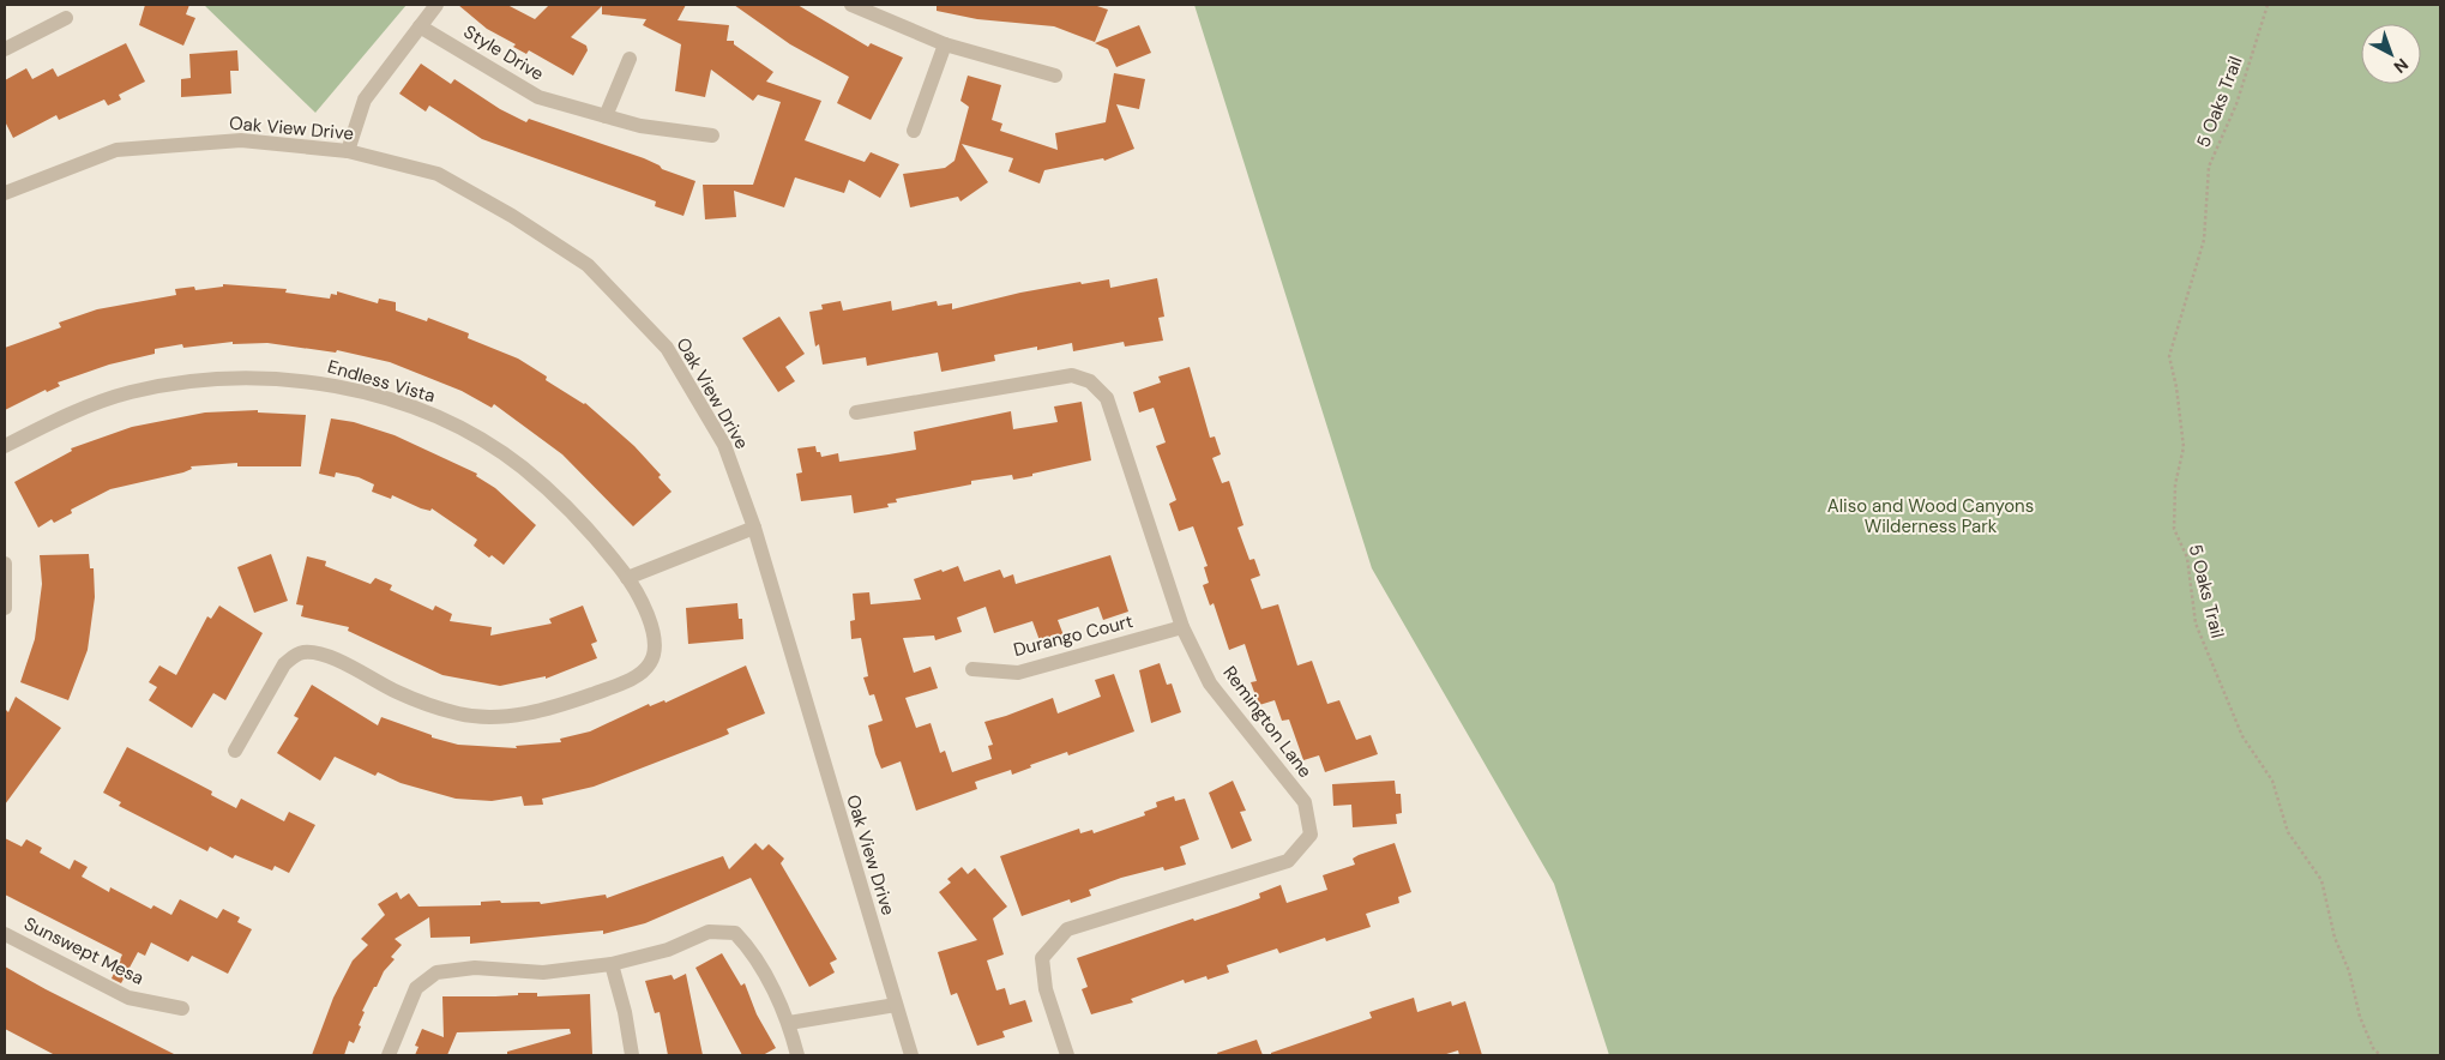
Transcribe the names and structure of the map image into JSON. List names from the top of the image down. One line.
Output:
{"streets":{"street":["Style Drive","Oak View Drive","Endless Vista","Durango Court","Remington Lane","Sunswept Mesa"],"path":["5 Oaks Trail"]},"crossings":[["Durango Court","Remington Lane"]],"parks":["Aliso and Wood Canyons Wilderness Park"],"north":"bottom right"}
